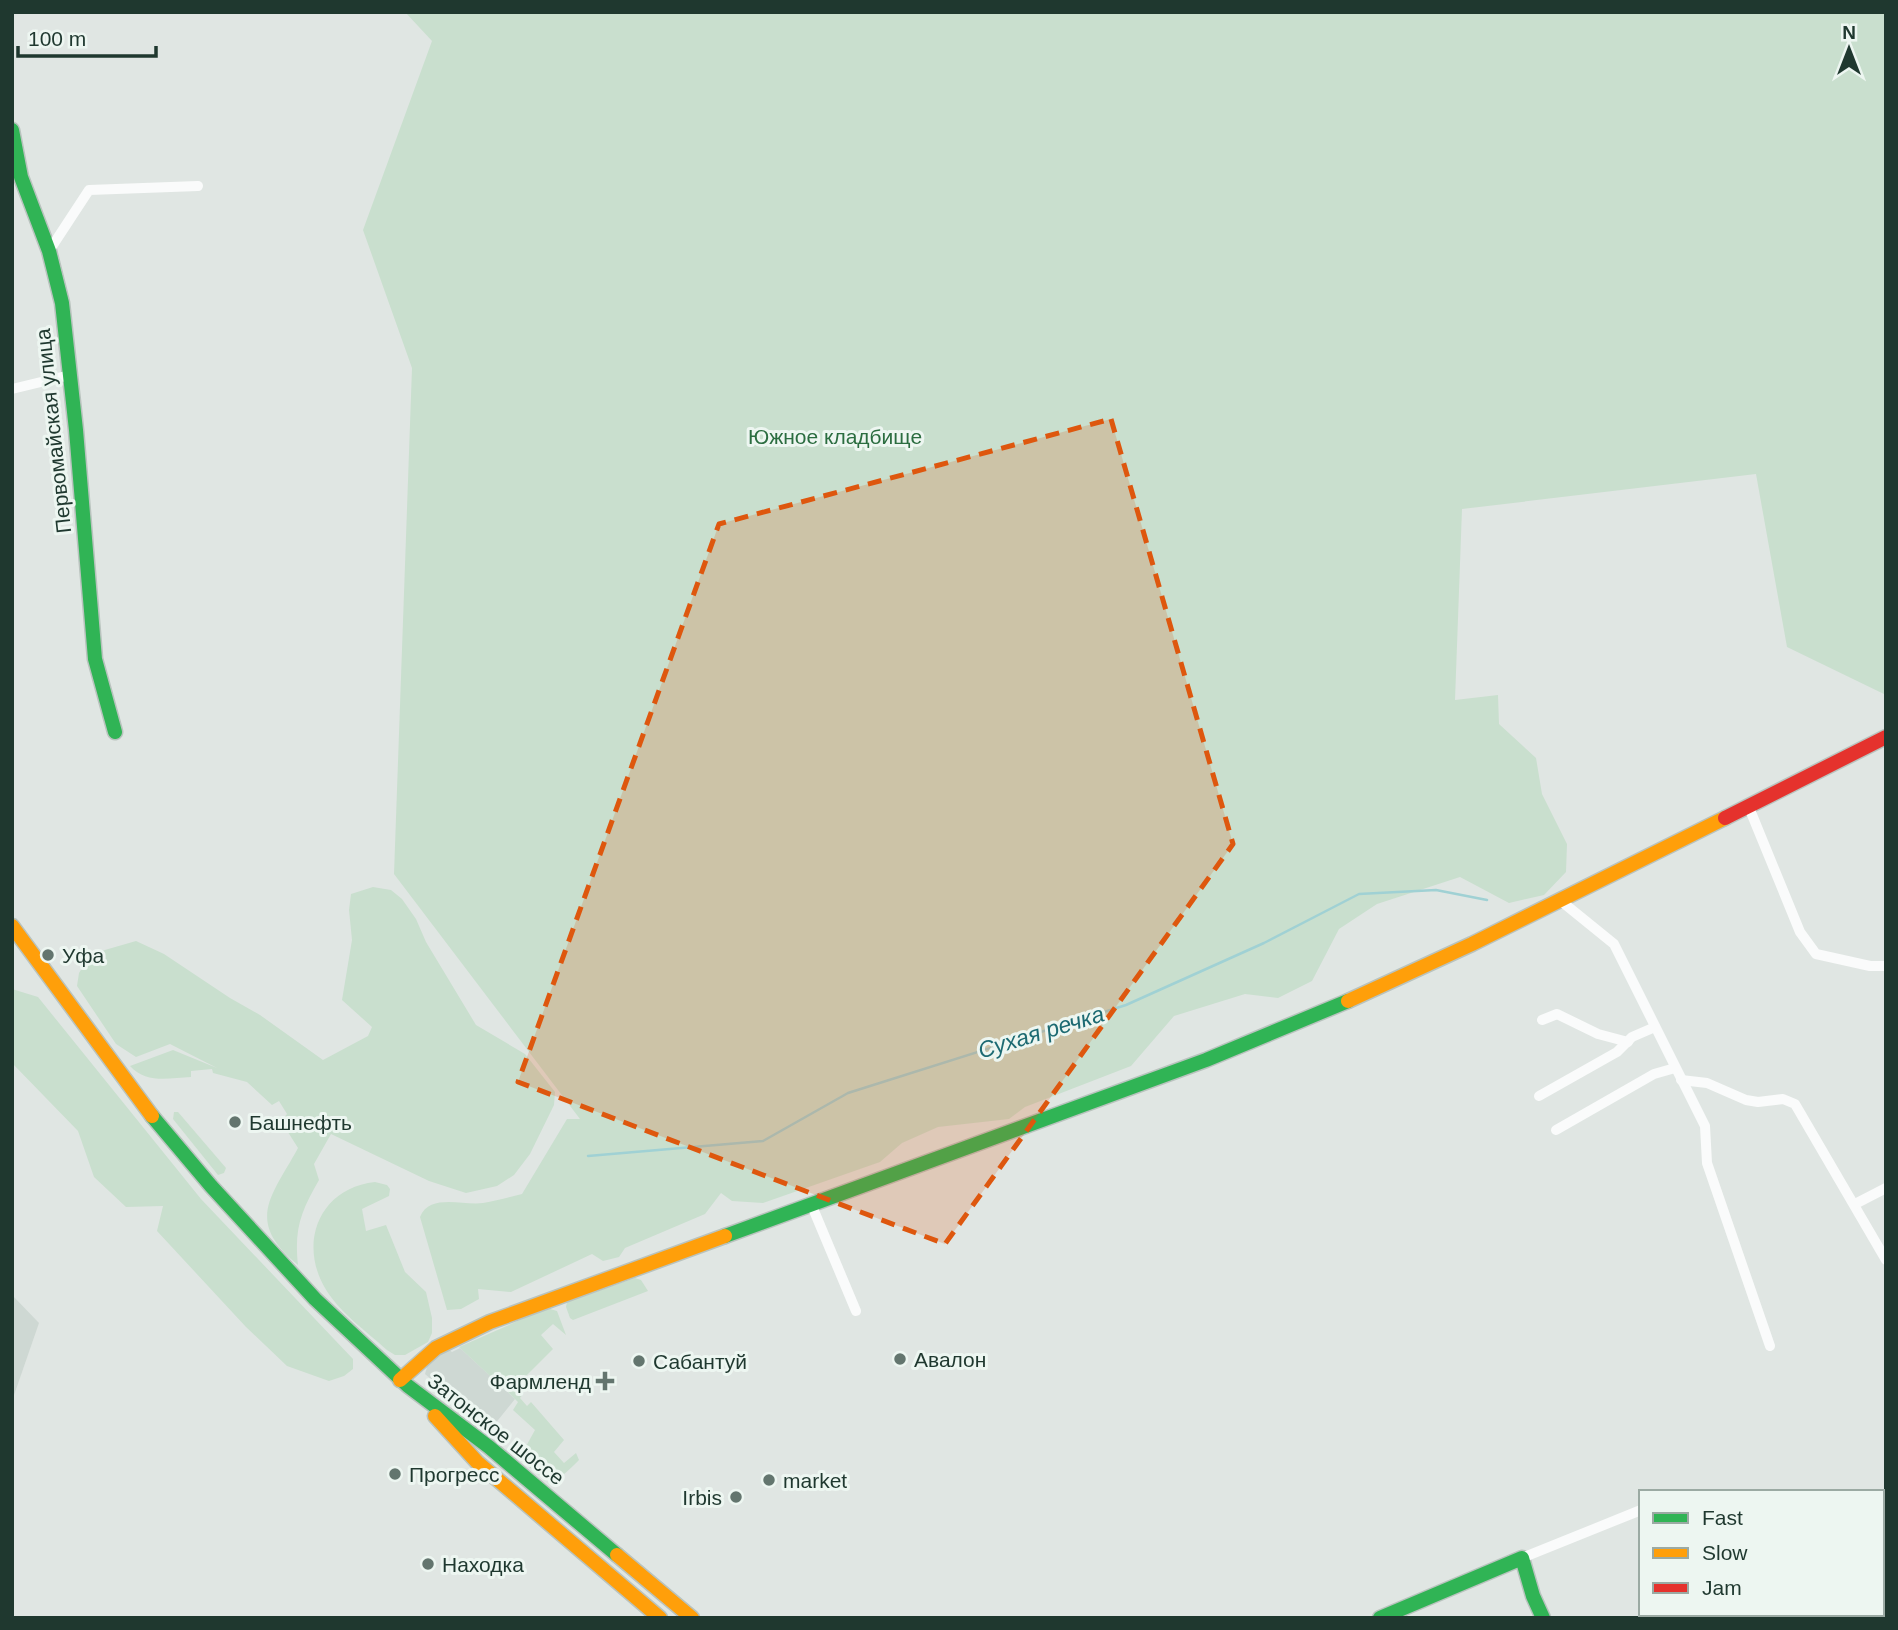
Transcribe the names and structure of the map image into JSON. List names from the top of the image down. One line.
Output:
{"streets":{"main road":["Первомайская улица","Затонское шоссе"]},"water":["Сухая речка"],"parks":["Южное кладбище"],"places":{"other":["Уфа","Башнефть","Авалон","Сабантуй","Прогресс","market","Irbis","Находка"],"health":["Фармленд"]},"legend":["Fast","Slow","Jam"],"scale_bar":"100 m","north":"top"}
